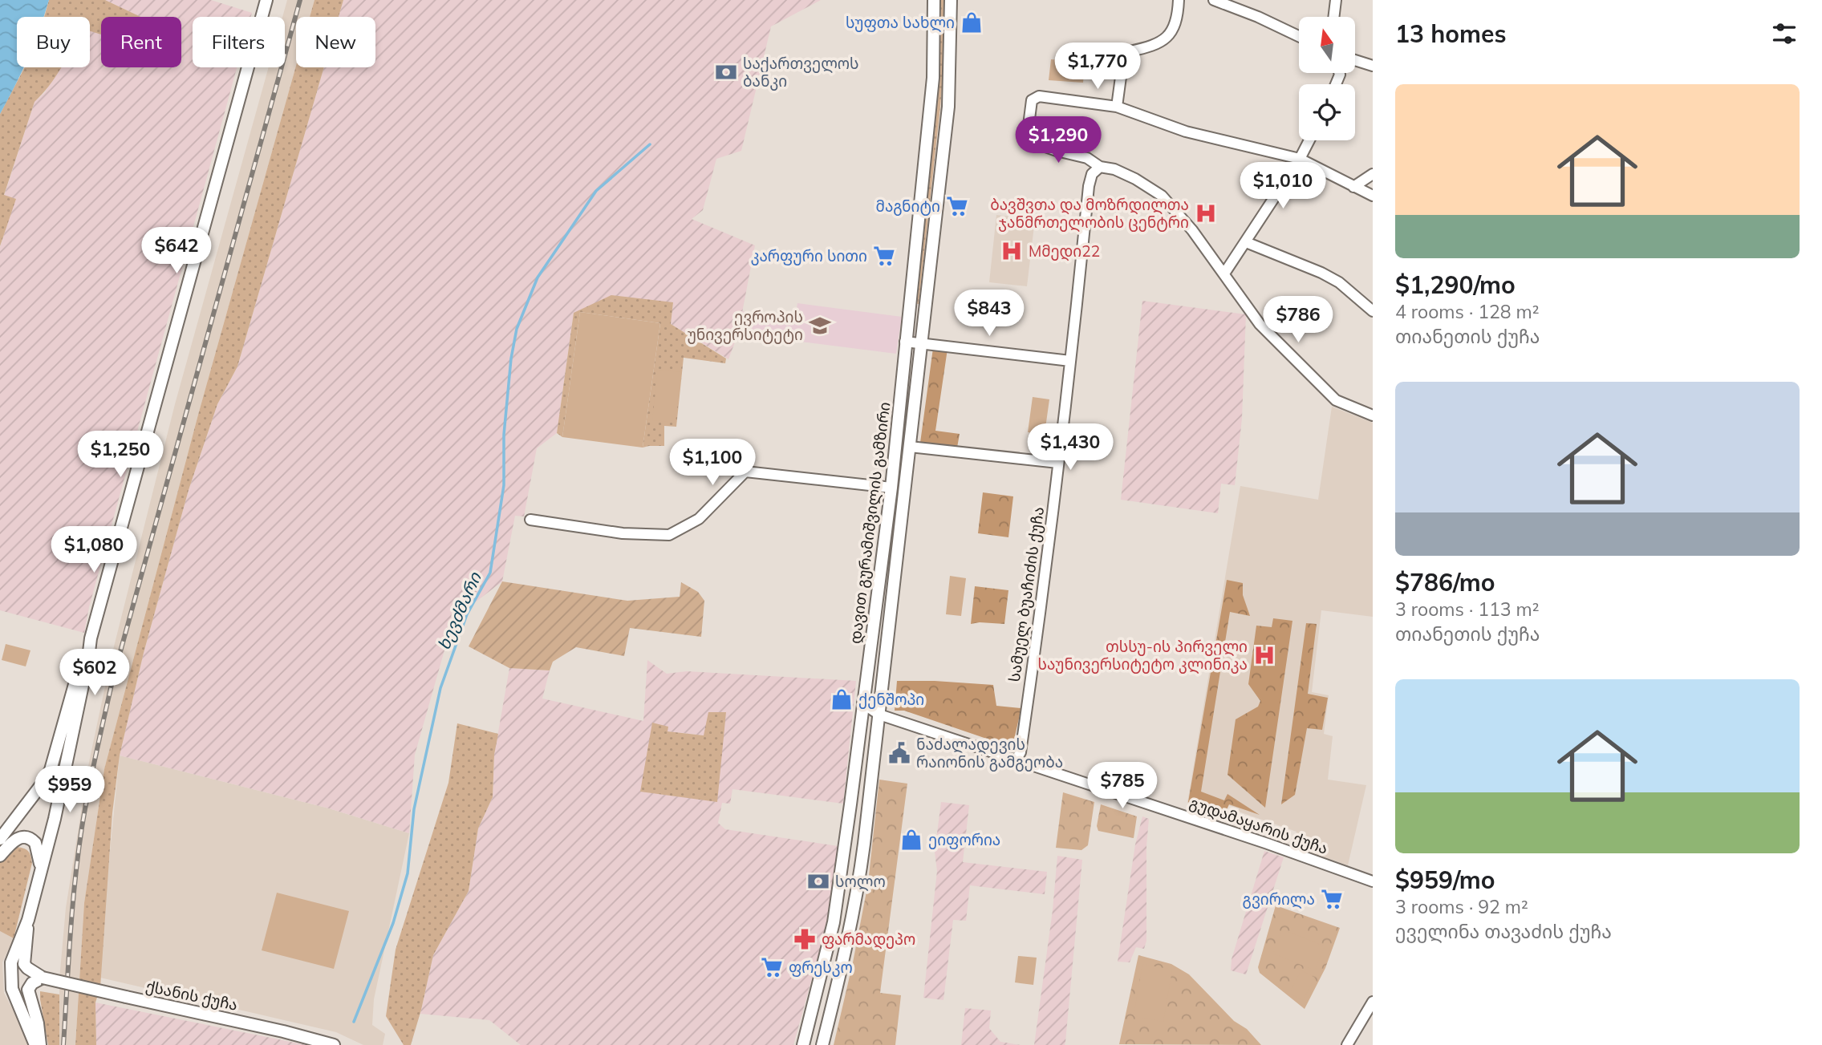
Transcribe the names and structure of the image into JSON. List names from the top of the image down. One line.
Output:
{"streets":{"main road":["დავით გურამიშვილის გამზირი","ქსანის ქუჩა"],"street":["სამუელ ბუაჩიძის ქუჩა","გუდამაყარის ქუჩა"]},"crossings":[["დავით გურამიშვილის გამზირი","გუდამაყარის ქუჩა"],["სამუელ ბუაჩიძის ქუჩა","გუდამაყარის ქუჩა"]],"water":["ხევძმარი"],"places":{"shop":["სუფთა სახლი","ქენშოპი","ეიფორია"],"bank":["საქართველოს ბანკი","სოლო"],"supermarket":["მაგნიტი","კარფური სითი","გვირილა","ფრესკო"],"hospital":["ბავშვთა და მოზრდილთა ჯანმრთელობის ცენტრი","Mმედი22","თსსუ-ის პირველი საუნივერსიტეტო კლინიკა"],"school or university":["ევროპის უნივერსიტეტი"],"public building":["ნაძალადევის რაიონის გამგეობა"],"pharmacy":["ფარმადეპო"]},"north":"top","page":{"heading":"13 homes","chip":["Buy","Rent","Filters","New"],"price":["$1,770","$1,290","$1,010","$642","$843","$786","$1,430","$1,250","$1,100","$1,080","$602","$785","$959"],"list":[{"name":"$1,290/mo","note":"4 rooms · 128 m² · თიანეთის ქუჩა"},{"name":"$786/mo","note":"3 rooms · 113 m² · თიანეთის ქუჩა"},{"name":"$959/mo","note":"3 rooms · 92 m² · ეველინა თავაძის ქუჩა"}]}}
